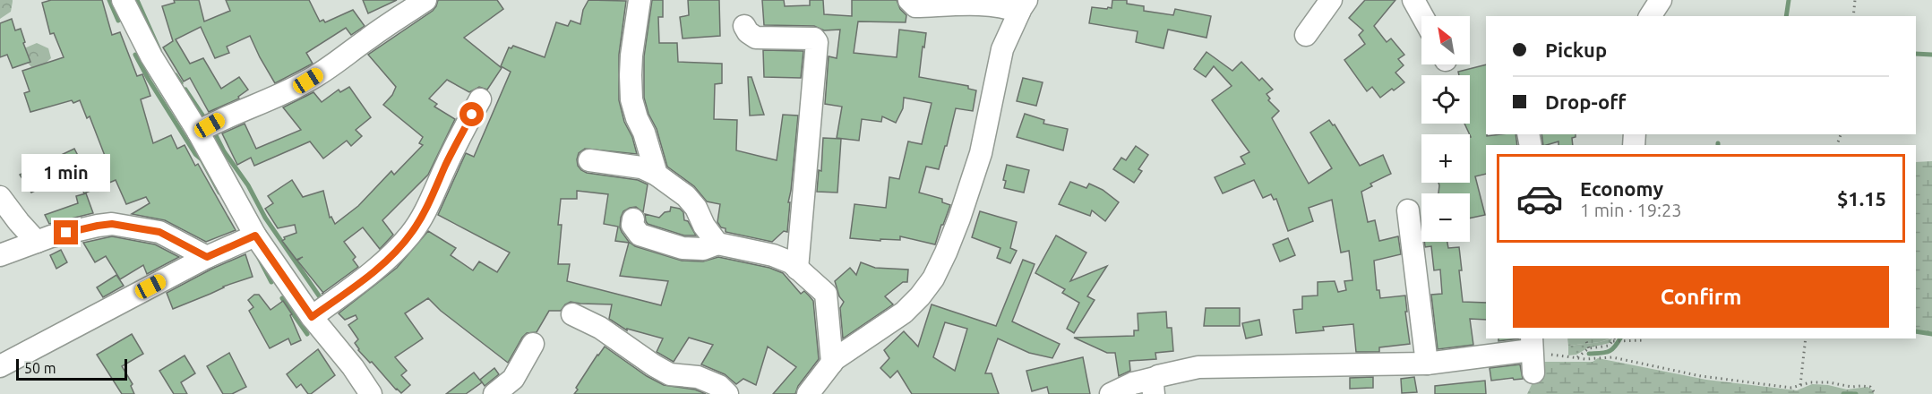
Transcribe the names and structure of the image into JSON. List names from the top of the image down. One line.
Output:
{"scale_bar":"50 m","north":"top left","page":{"map_buttons":["+","−"],"banner":["Pickup","Drop-off"],"bubble":"1 min","list":[{"name":"Economy","note":"1 min · 19:23","value":"$1.15"}],"buttons":"Confirm","scale":"50 m"}}
